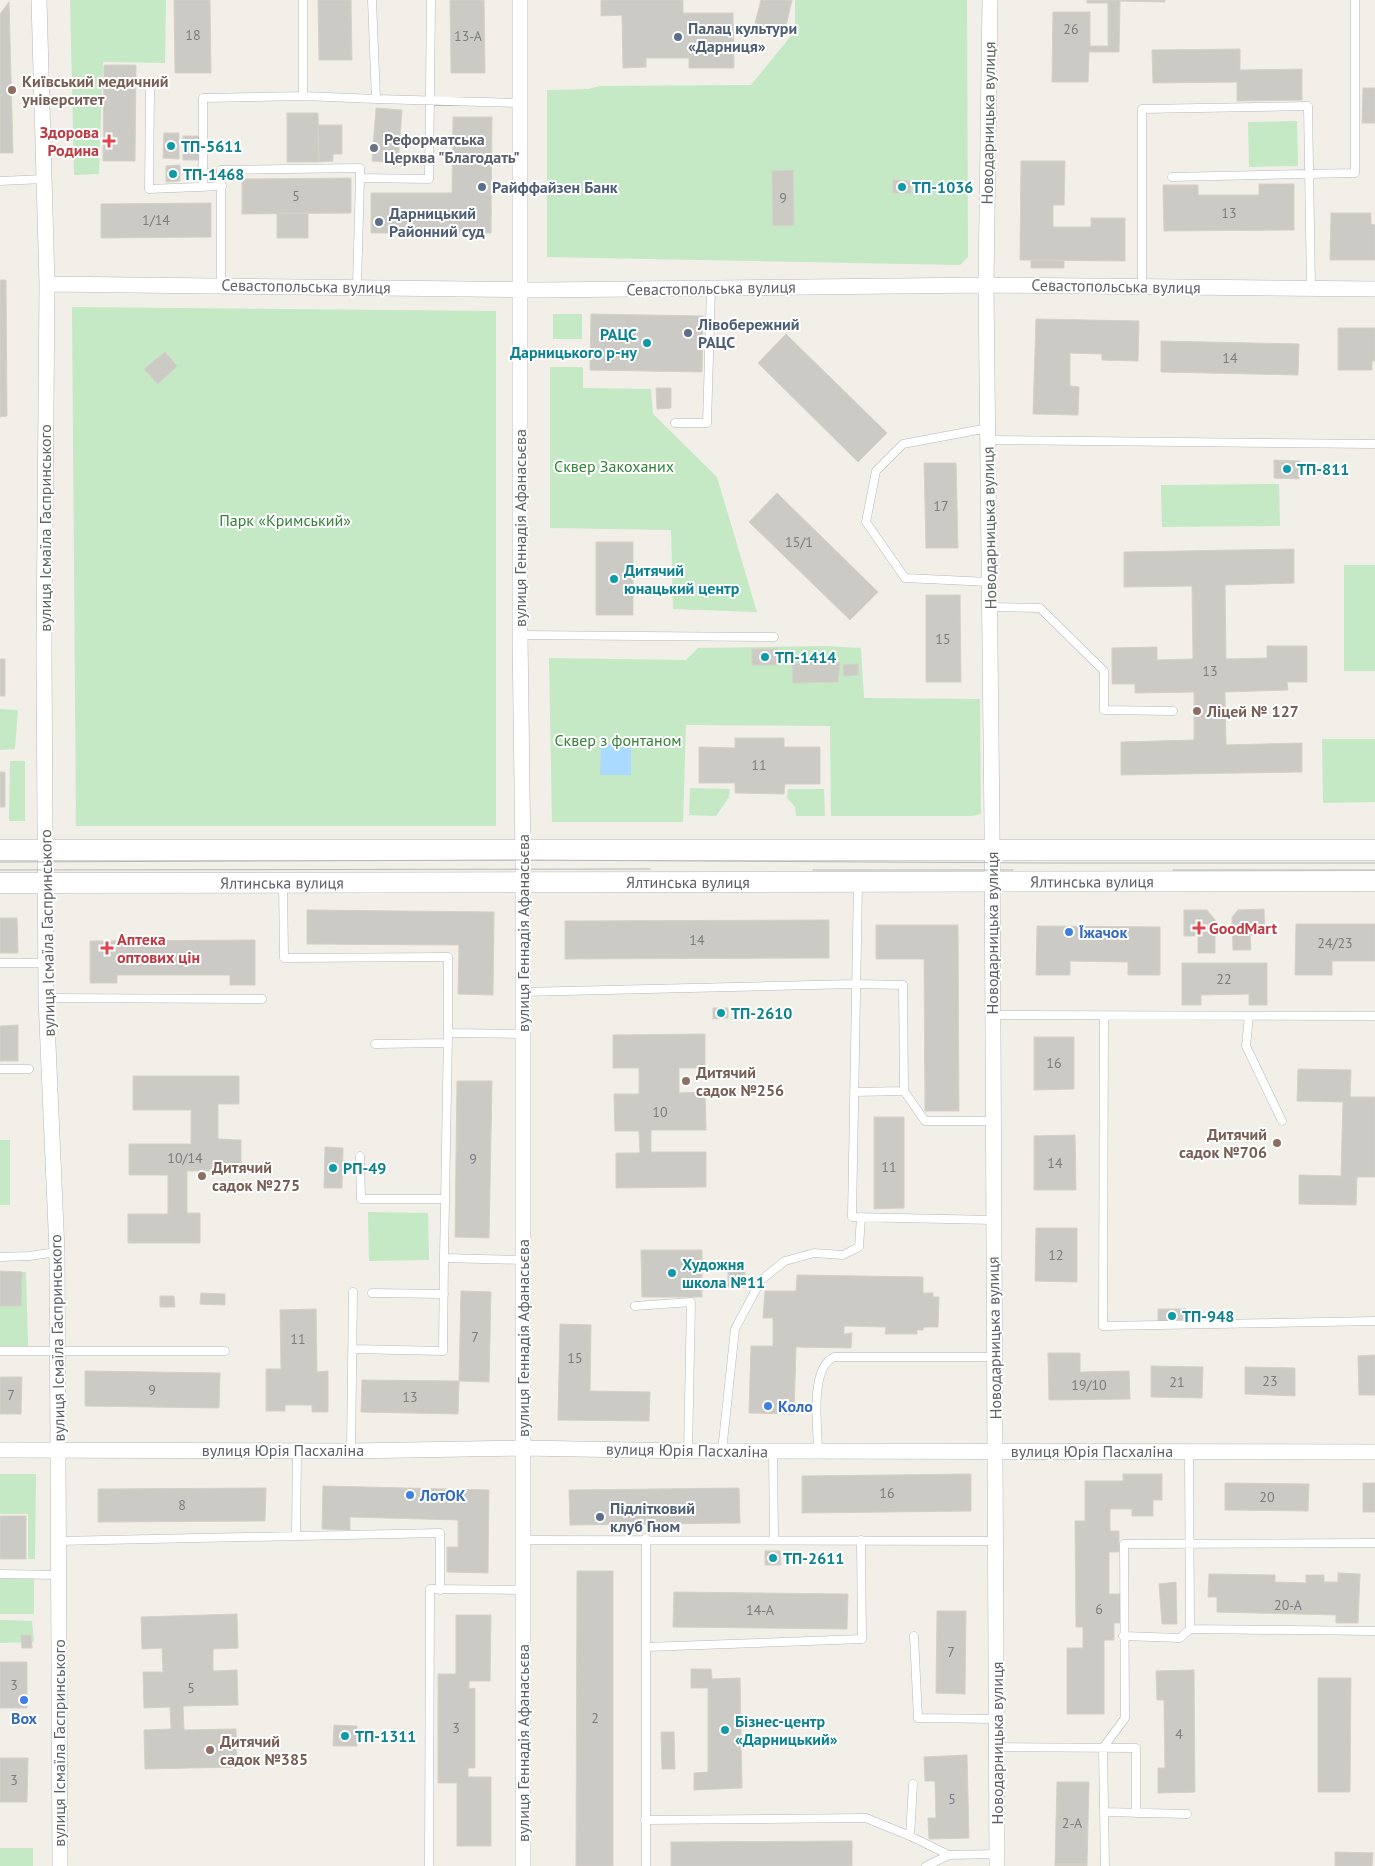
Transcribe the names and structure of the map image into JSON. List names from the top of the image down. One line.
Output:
{"streets":{"street":["Новодарницька вулиця","Севастопольська вулиця","вулиця Ісмаїла Гаспринського","вулиця Геннадія Афанасьєва","Ялтинська вулиця","вулиця Юрія Пасхаліна"]},"crossings":[["Новодарницька вулиця","Севастопольська вулиця"],["Новодарницька вулиця","Ялтинська вулиця"],["Новодарницька вулиця","вулиця Юрія Пасхаліна"],["Севастопольська вулиця","вулиця Ісмаїла Гаспринського"],["Севастопольська вулиця","вулиця Геннадія Афанасьєва"],["вулиця Ісмаїла Гаспринського","Ялтинська вулиця"],["вулиця Ісмаїла Гаспринського","вулиця Юрія Пасхаліна"],["вулиця Геннадія Афанасьєва","Ялтинська вулиця"],["вулиця Геннадія Афанасьєва","вулиця Юрія Пасхаліна"]],"parks":["Сквер Закоханих","Парк «Кримський»","Сквер з фонтаном"],"places":{"other":["Палац культури «Дарниця»","Київський медичний університет","ТП-5611","Реформатська Церква \"Благодать\"","ТП-1468","Райффайзен Банк","ТП-1036","Дарницький Районний суд","Лівобережний РАЦС","РАЦС Дарницького р-ну","ТП-811","Дитячий юнацький центр","ТП-1414","Ліцей № 127","Їжачок","ТП-2610","Дитячий садок №256","Дитячий садок №706","РП-49","Дитячий садок №275","Художня школа №11","ТП-948","Коло","ЛотОК","Підлітковий клуб Гном","ТП-2611","Box","Бізнес-центр «Дарницький»","ТП-1311","Дитячий садок №385"],"health":["Здорова Родина","GoodMart","Аптека оптових цін"]},"house_numbers":["26","18","13-А","5","9","13","1/14","14","17","15/1","15","13","11","14","24/23","22","16","10","10/14","9","14","11","12","7","11","15","23","21","19/10","9","7","13","16","20","8","20-А","6","14-А","7","3","5","2","3","4","3","5","2-А"]}
